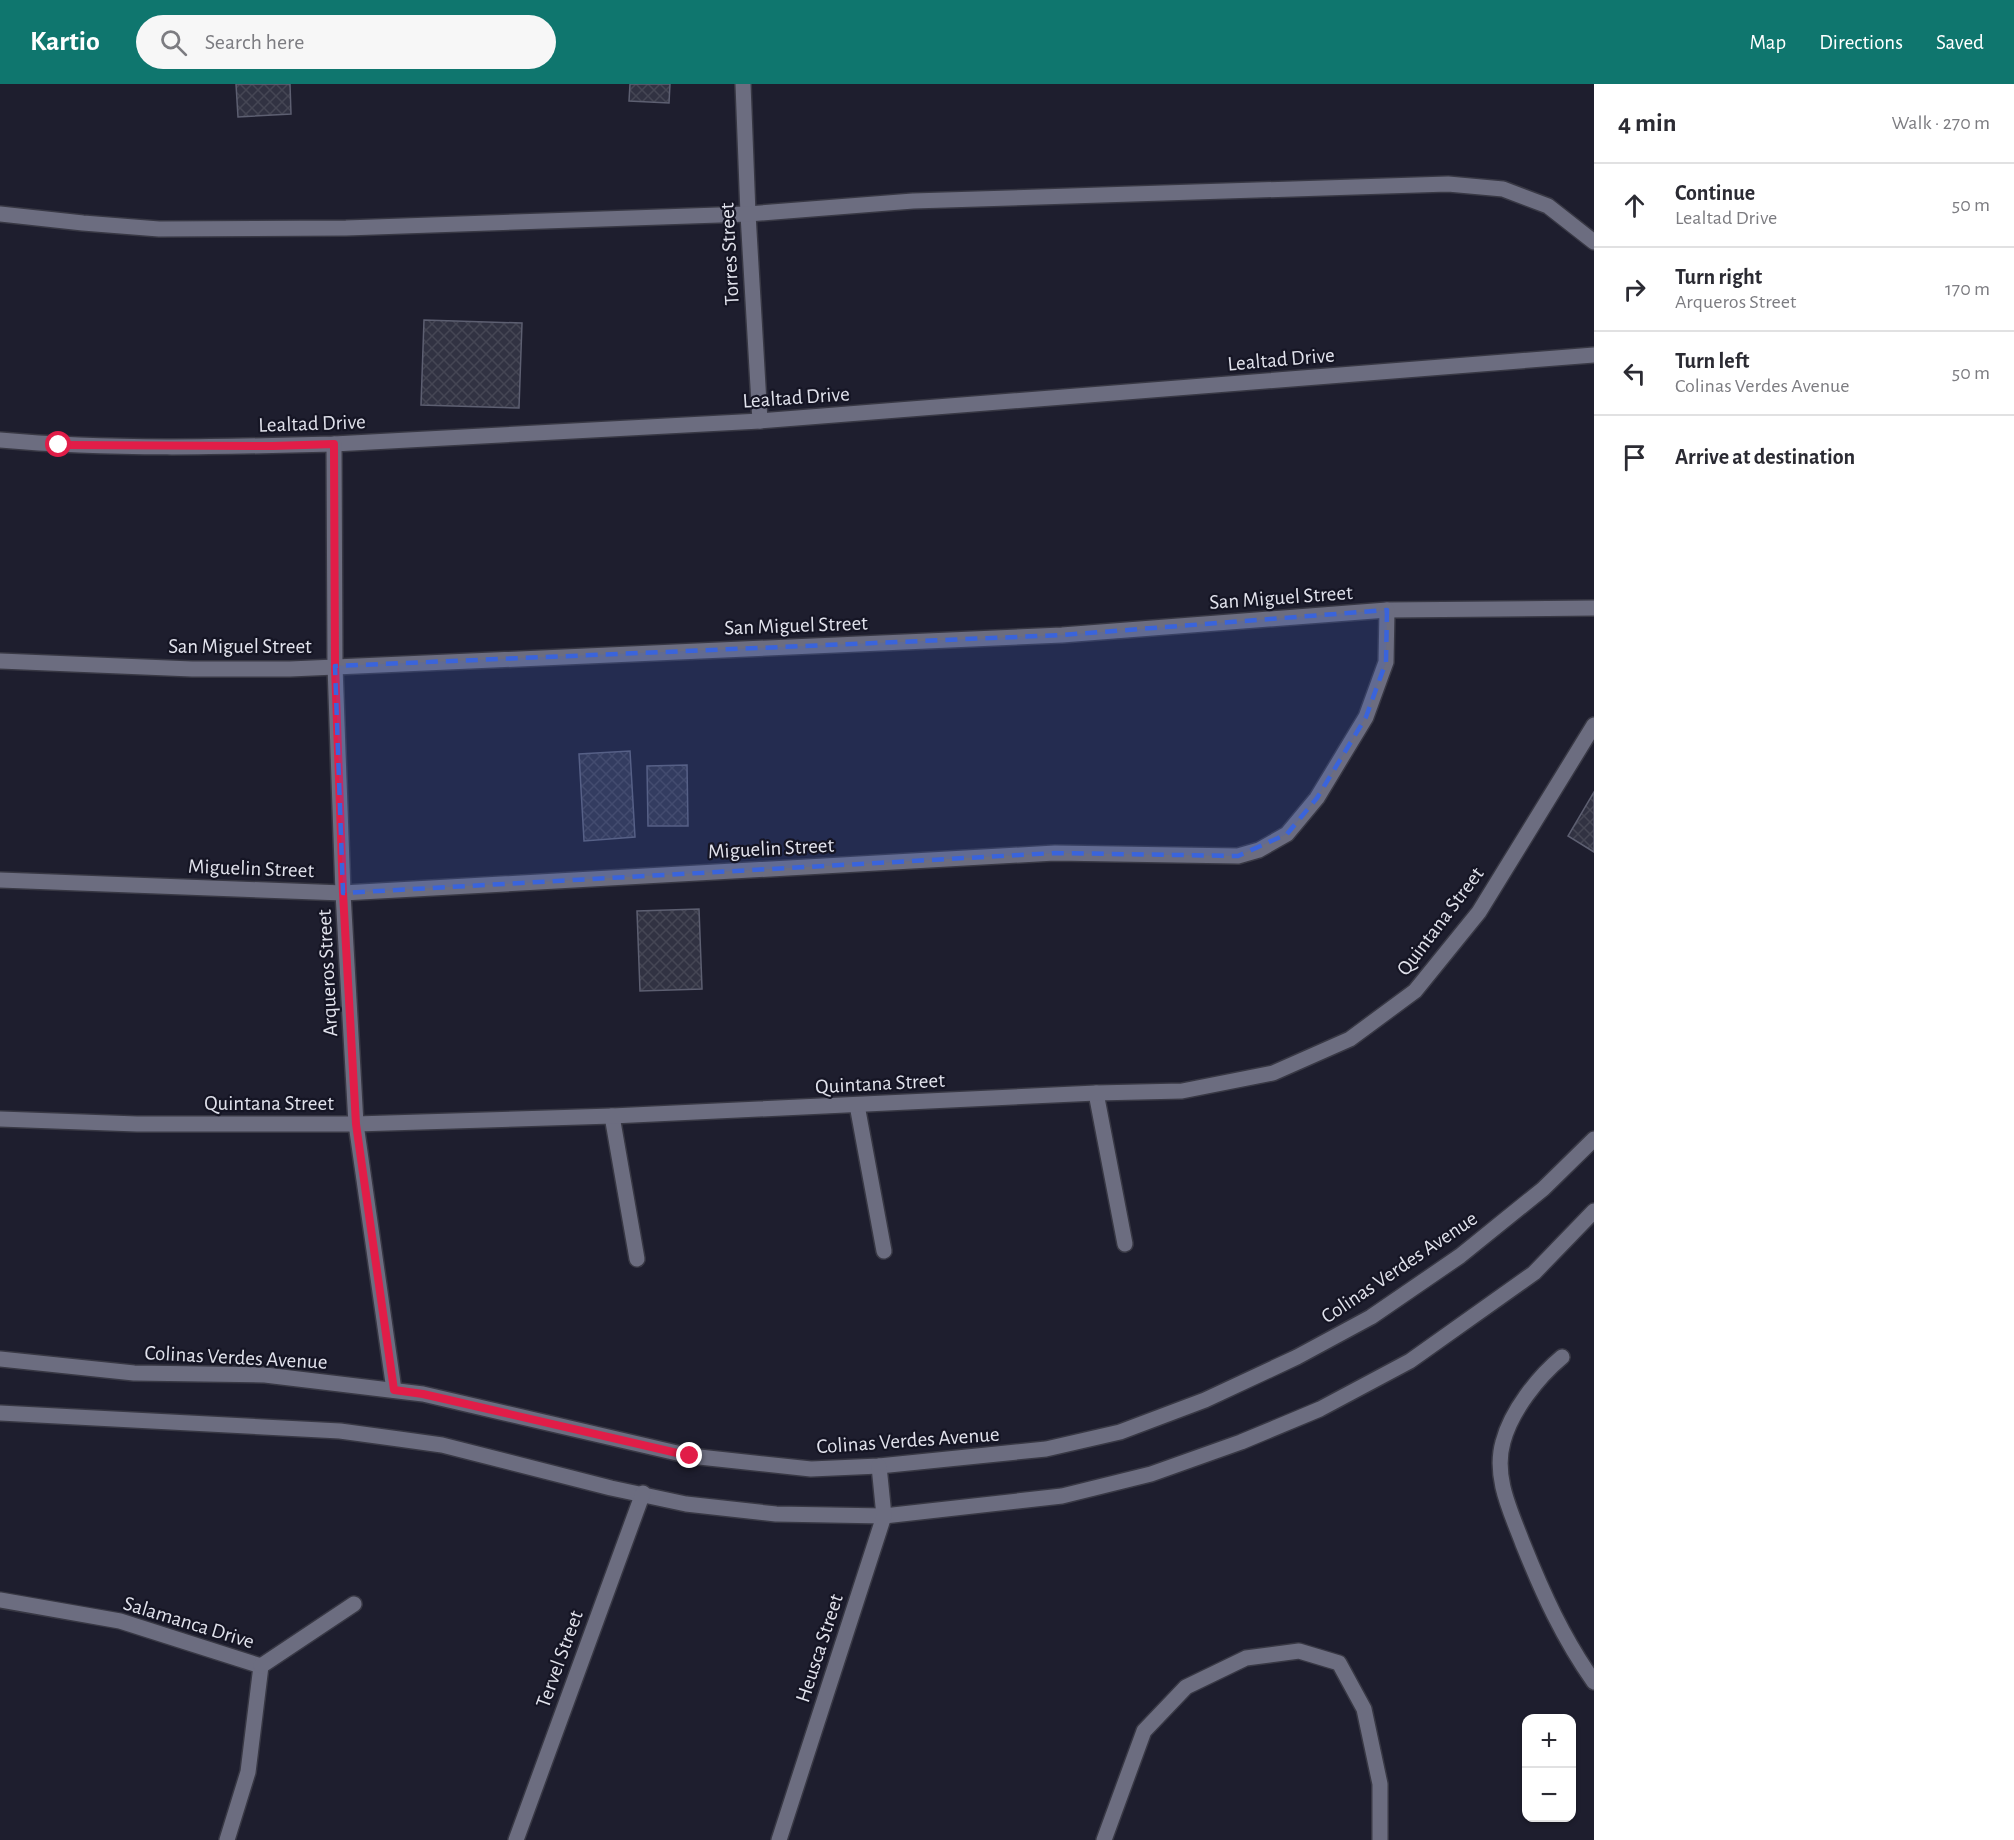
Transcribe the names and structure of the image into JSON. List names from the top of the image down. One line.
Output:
{"streets":{"street":["Torres Street","Lealtad Drive","San Miguel Street","Miguelin Street","Quintana Street","Arqueros Street","Colinas Verdes Avenue","Salamanca Drive","Heusca Street","Tervel Street"]},"crossings":[["Torres Street","Lealtad Drive"],["Lealtad Drive","Arqueros Street"],["San Miguel Street","Miguelin Street"],["San Miguel Street","Arqueros Street"],["Miguelin Street","Arqueros Street"],["Quintana Street","Arqueros Street"],["Arqueros Street","Colinas Verdes Avenue"],["Colinas Verdes Avenue","Heusca Street"]],"page":{"header":"Kartio","search":"Search here","nav":["Map","Directions","Saved"],"heading":["4 min","Walk · 270 m"],"list":[["Continue","Lealtad Drive","50 m"],["Turn right","Arqueros Street","170 m"],["Turn left","Colinas Verdes Avenue","50 m"],"Arrive at destination"],"map_buttons":["+","−"]}}
